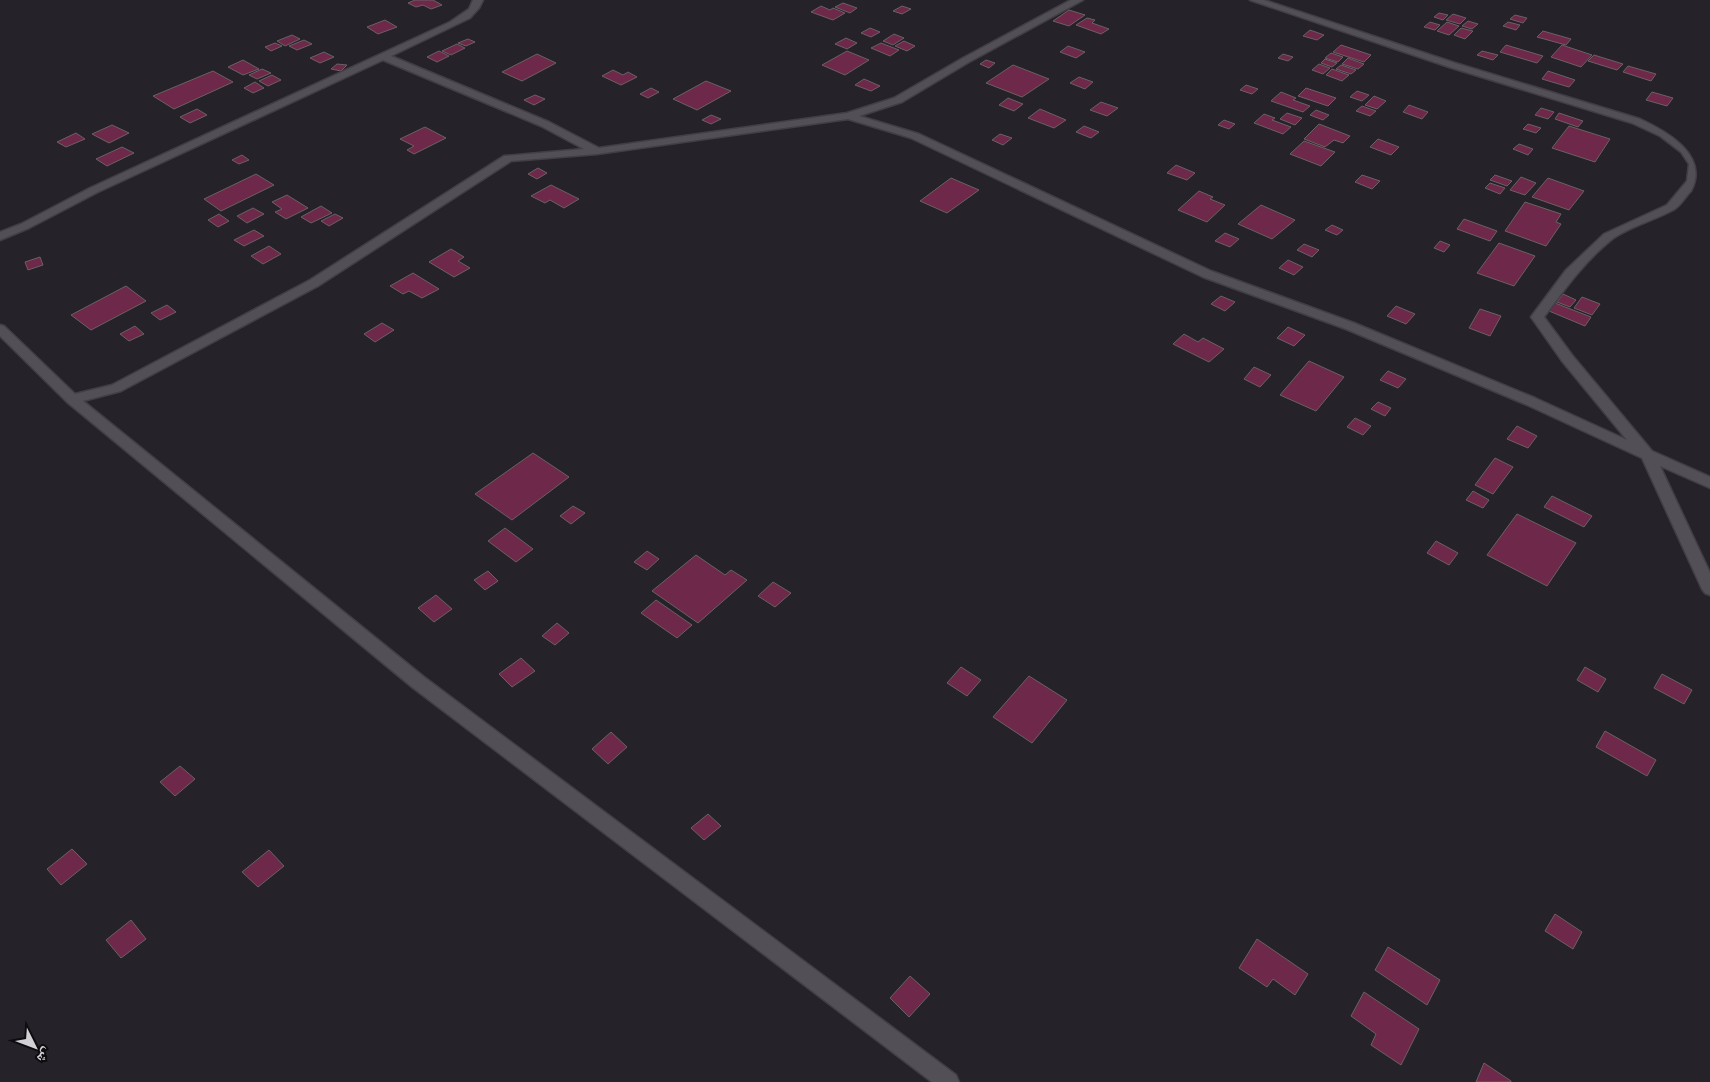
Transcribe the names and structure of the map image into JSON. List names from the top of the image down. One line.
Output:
{"north":"bottom right"}
